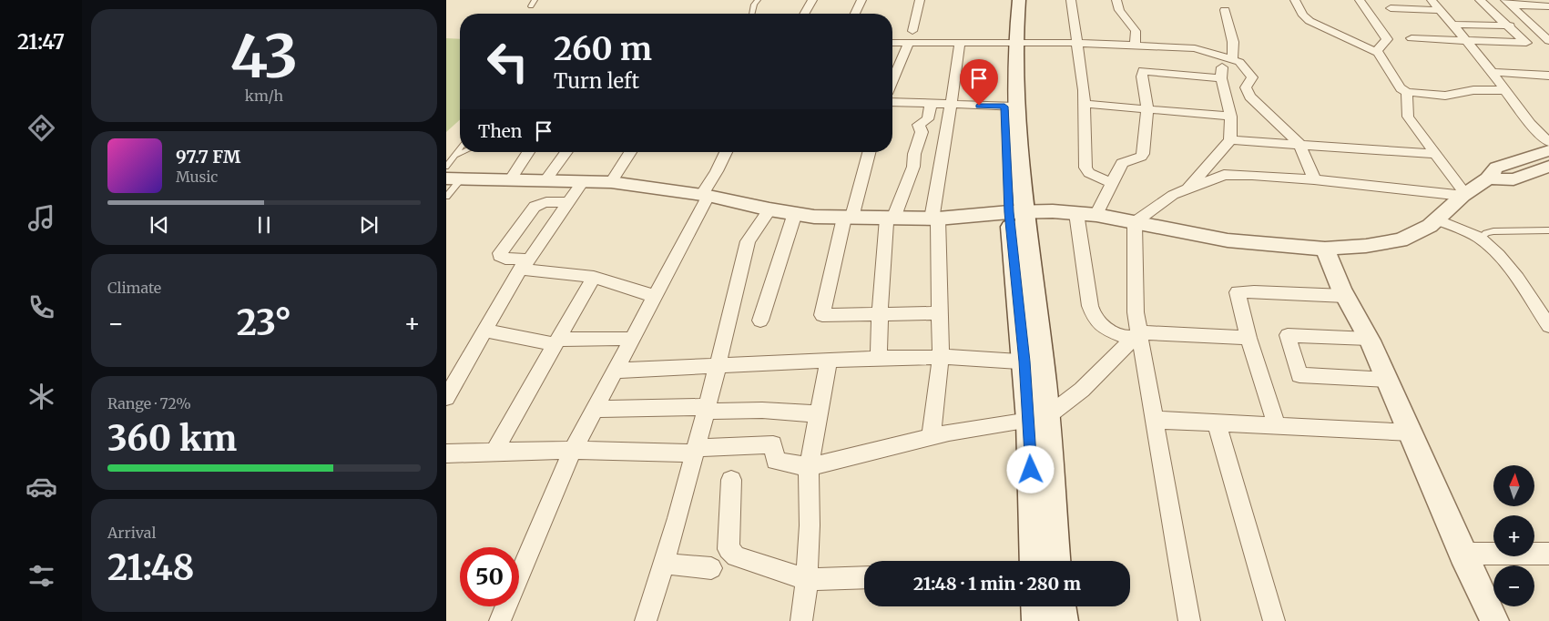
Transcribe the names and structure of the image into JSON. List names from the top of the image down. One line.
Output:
{"north":"top","page":{"tabs":"21:47","tile":[["43","km/h"],"Climate",["Range · 72%","360 km"],["Arrival","21:48"]],"turn":["260 m","Turn left"],"then":"Then","song":["97.7 FM","Music"],"heat":["−","23°","+"],"map_buttons":["+","−"],"limit":"50","trip":"21:48 · 1 min · 280 m"}}
